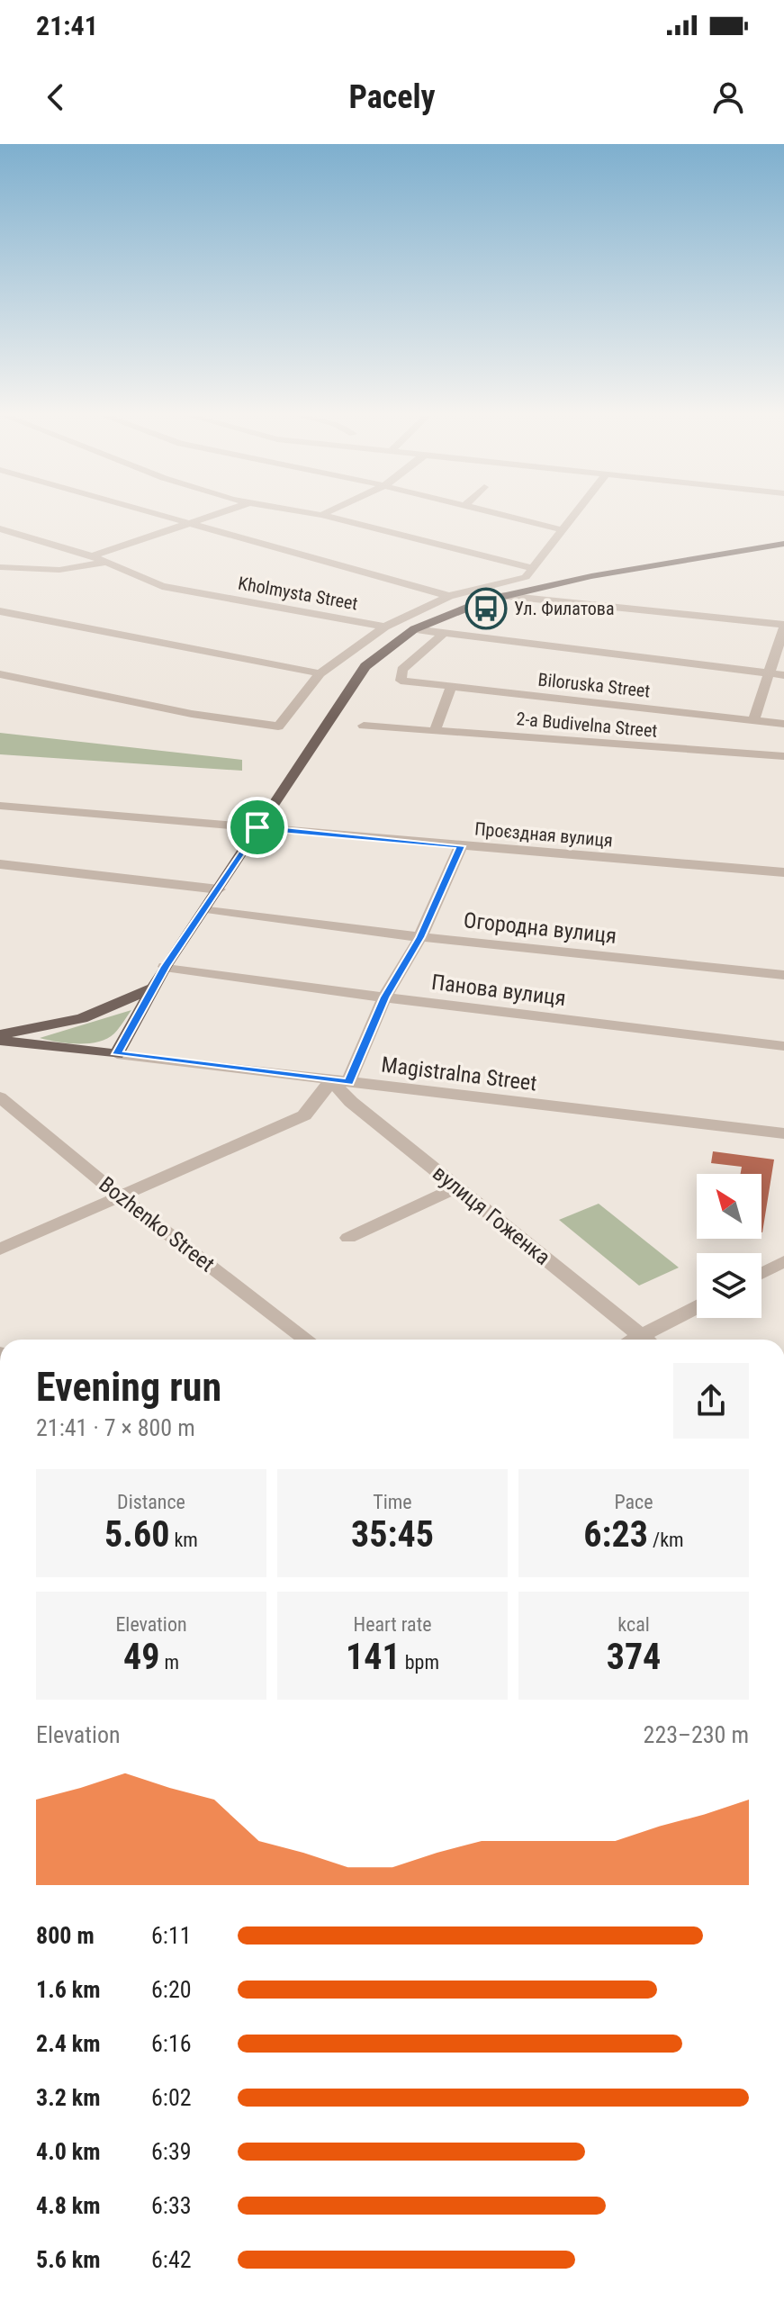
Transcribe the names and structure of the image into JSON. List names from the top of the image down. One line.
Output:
{"streets":{"main road":["Magistralna Street"],"street":["Kholmysta Street","Biloruska Street","2-a Budivelna Street","Проєздная вулиця","Огородна вулиця","Панова вулиця","вулиця Гоженка","Bozhenko Street"]},"crossings":[["Magistralna Street","вулиця Гоженка"]],"places":{"bus stop":["Ул. Филатова"]},"north":"top left","page":{"status":"21:41","header":"Pacely","heading":["Evening run","21:41 · 7 × 800 m"],"stats":[["Distance","5.60 km"],["Time","35:45"],["Pace","6:23 /km"],["Elevation","49 m"],["Heart rate","141 bpm"],["kcal","374"]],"chart":["Elevation","223–230 m"],"list":[{"name":"800 m","note":"6:11"},{"name":"1.6 km","note":"6:20"},{"name":"2.4 km","note":"6:16"},{"name":"3.2 km","note":"6:02"},{"name":"4.0 km","note":"6:39"},{"name":"4.8 km","note":"6:33"},{"name":"5.6 km","note":"6:42"}]}}
